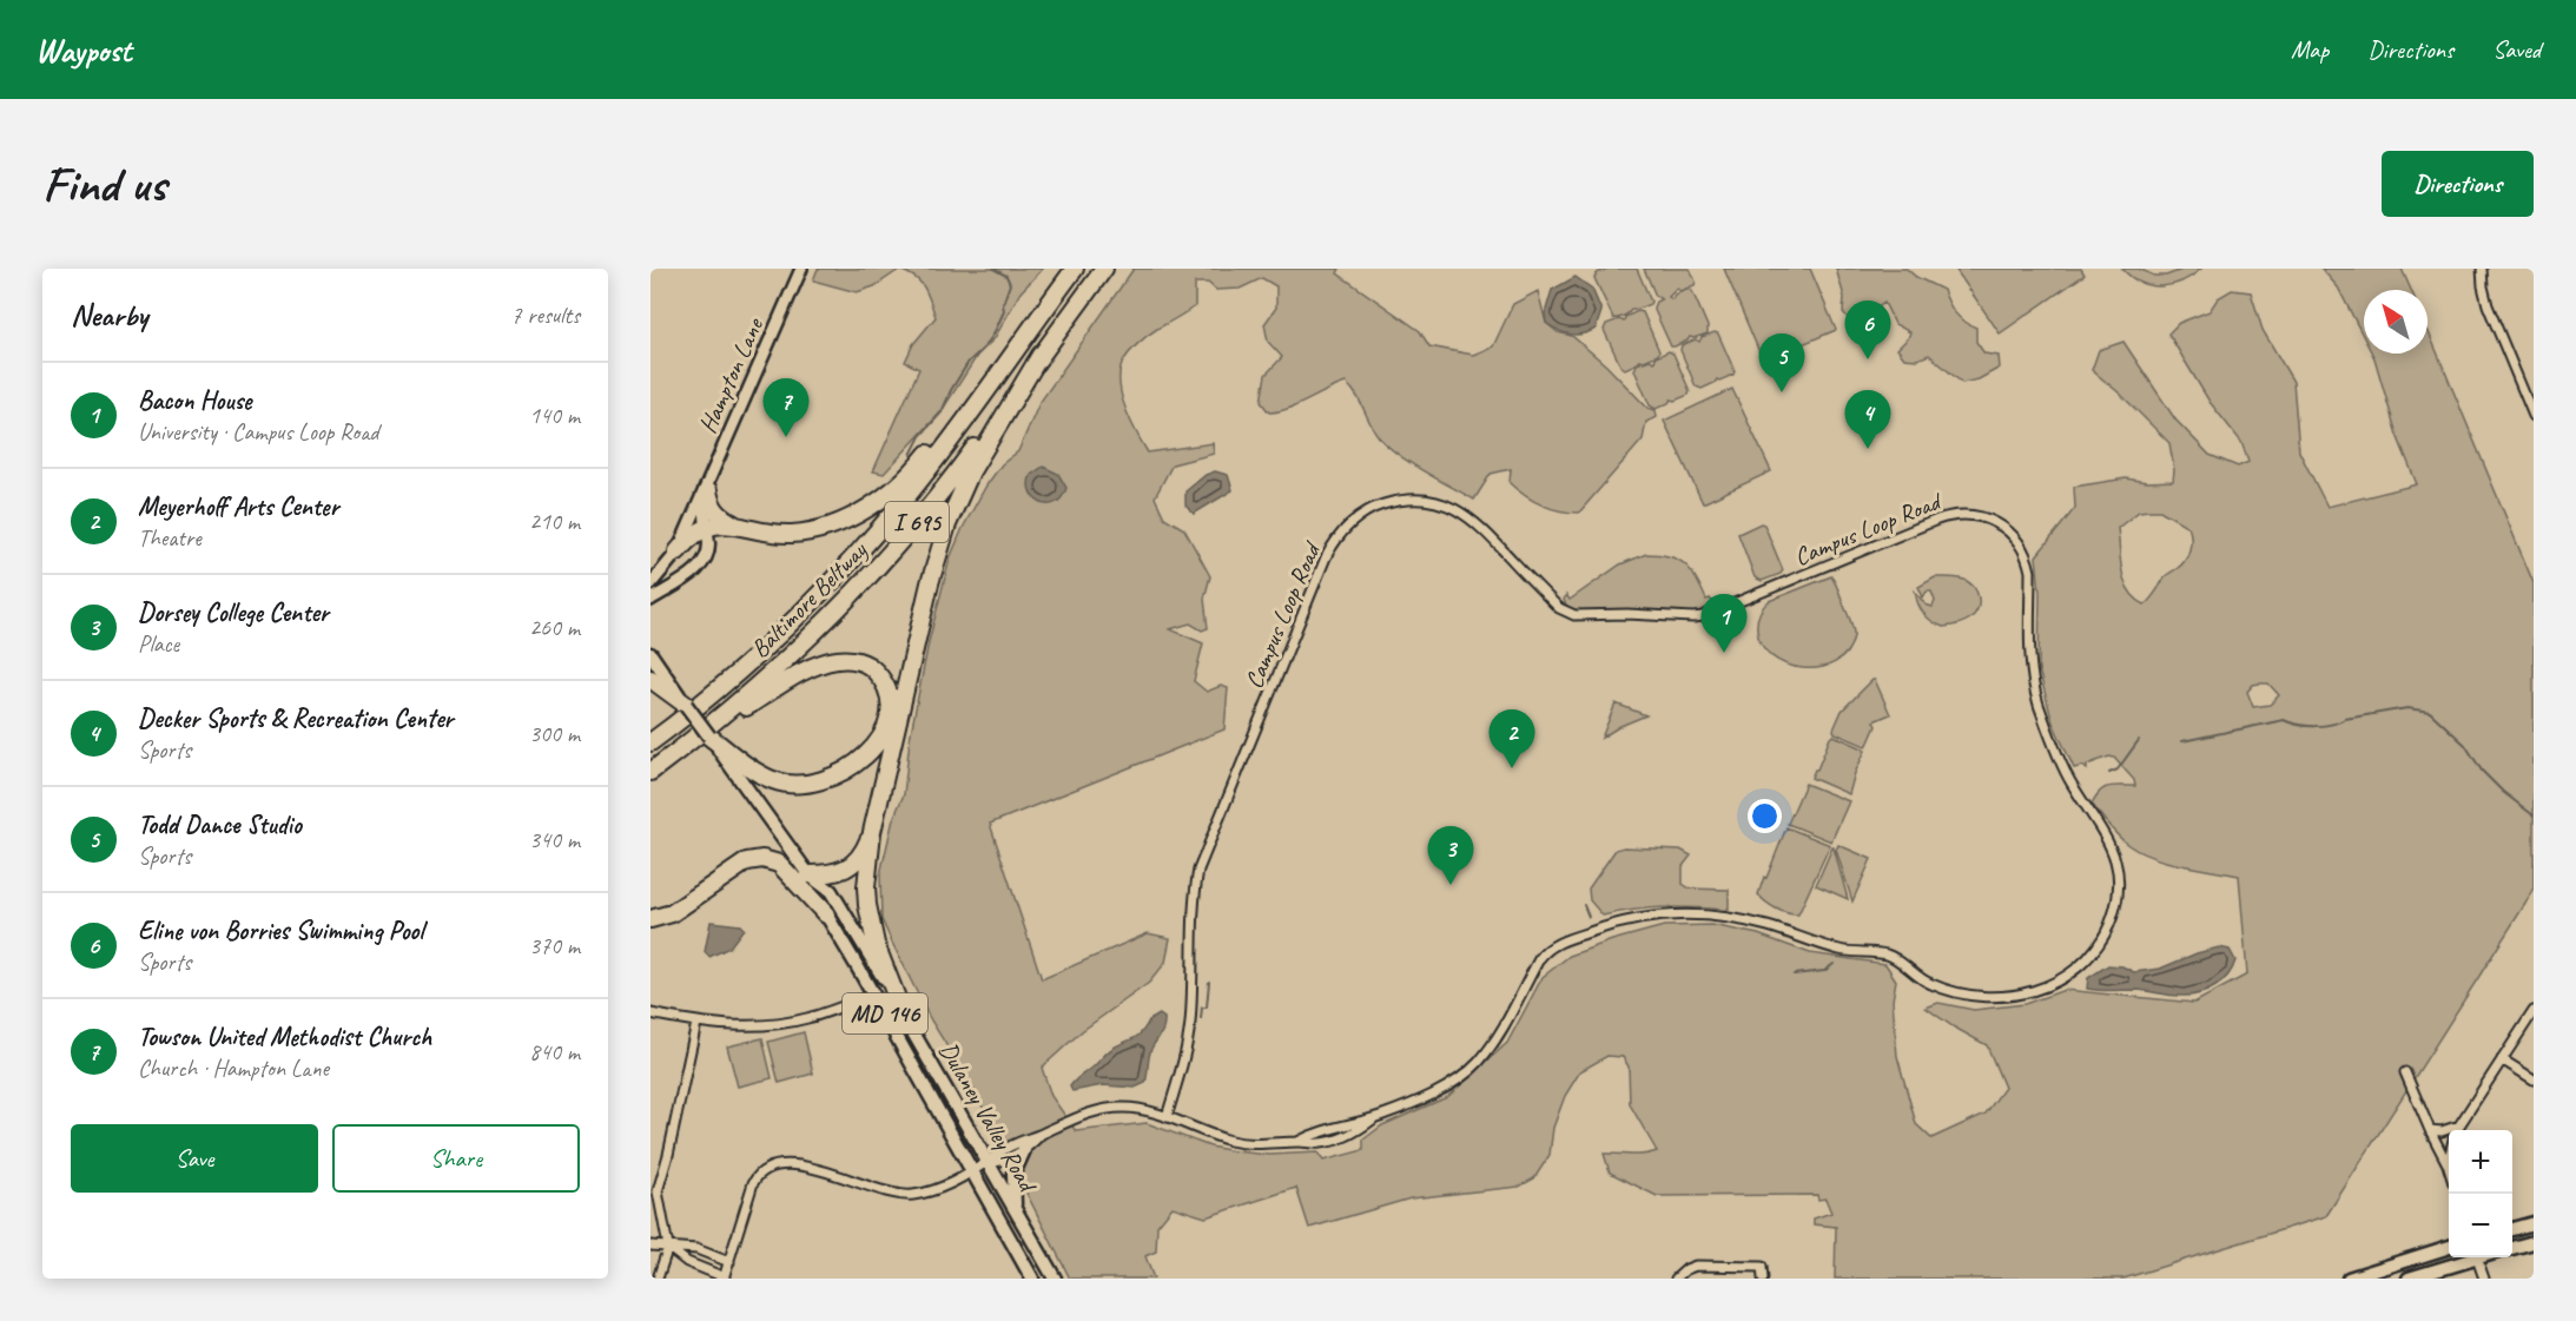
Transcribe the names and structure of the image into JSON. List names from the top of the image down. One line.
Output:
{"streets":{"highway":["I 695","Baltimore Beltway"],"main road":["MD 146","Dulaney Valley Road"],"street":["Hampton Lane","Campus Loop Road"]},"crossings":[["Campus Loop Road","Dulaney Valley Road"]],"north":"top left","page":{"header":"Waypost","nav":["Map","Directions","Saved"],"buttons":["Directions",["Save","Share"]],"title":"Find us","heading":["Nearby","7 results"],"pins":["6","5","7","4","1","2","3"],"list":[{"mark":"1","name":"Bacon House","note":"University · Campus Loop Road","value":"140 m"},{"mark":"2","name":"Meyerhoff Arts Center","note":"Theatre","value":"210 m"},{"mark":"3","name":"Dorsey College Center","note":"Place","value":"260 m"},{"mark":"4","name":"Decker Sports & Recreation Center","note":"Sports","value":"300 m"},{"mark":"5","name":"Todd Dance Studio","note":"Sports","value":"340 m"},{"mark":"6","name":"Eline von Borries Swimming Pool","note":"Sports","value":"370 m"},{"mark":"7","name":"Towson United Methodist Church","note":"Church · Hampton Lane","value":"840 m"}],"map_buttons":["+","−"]}}
